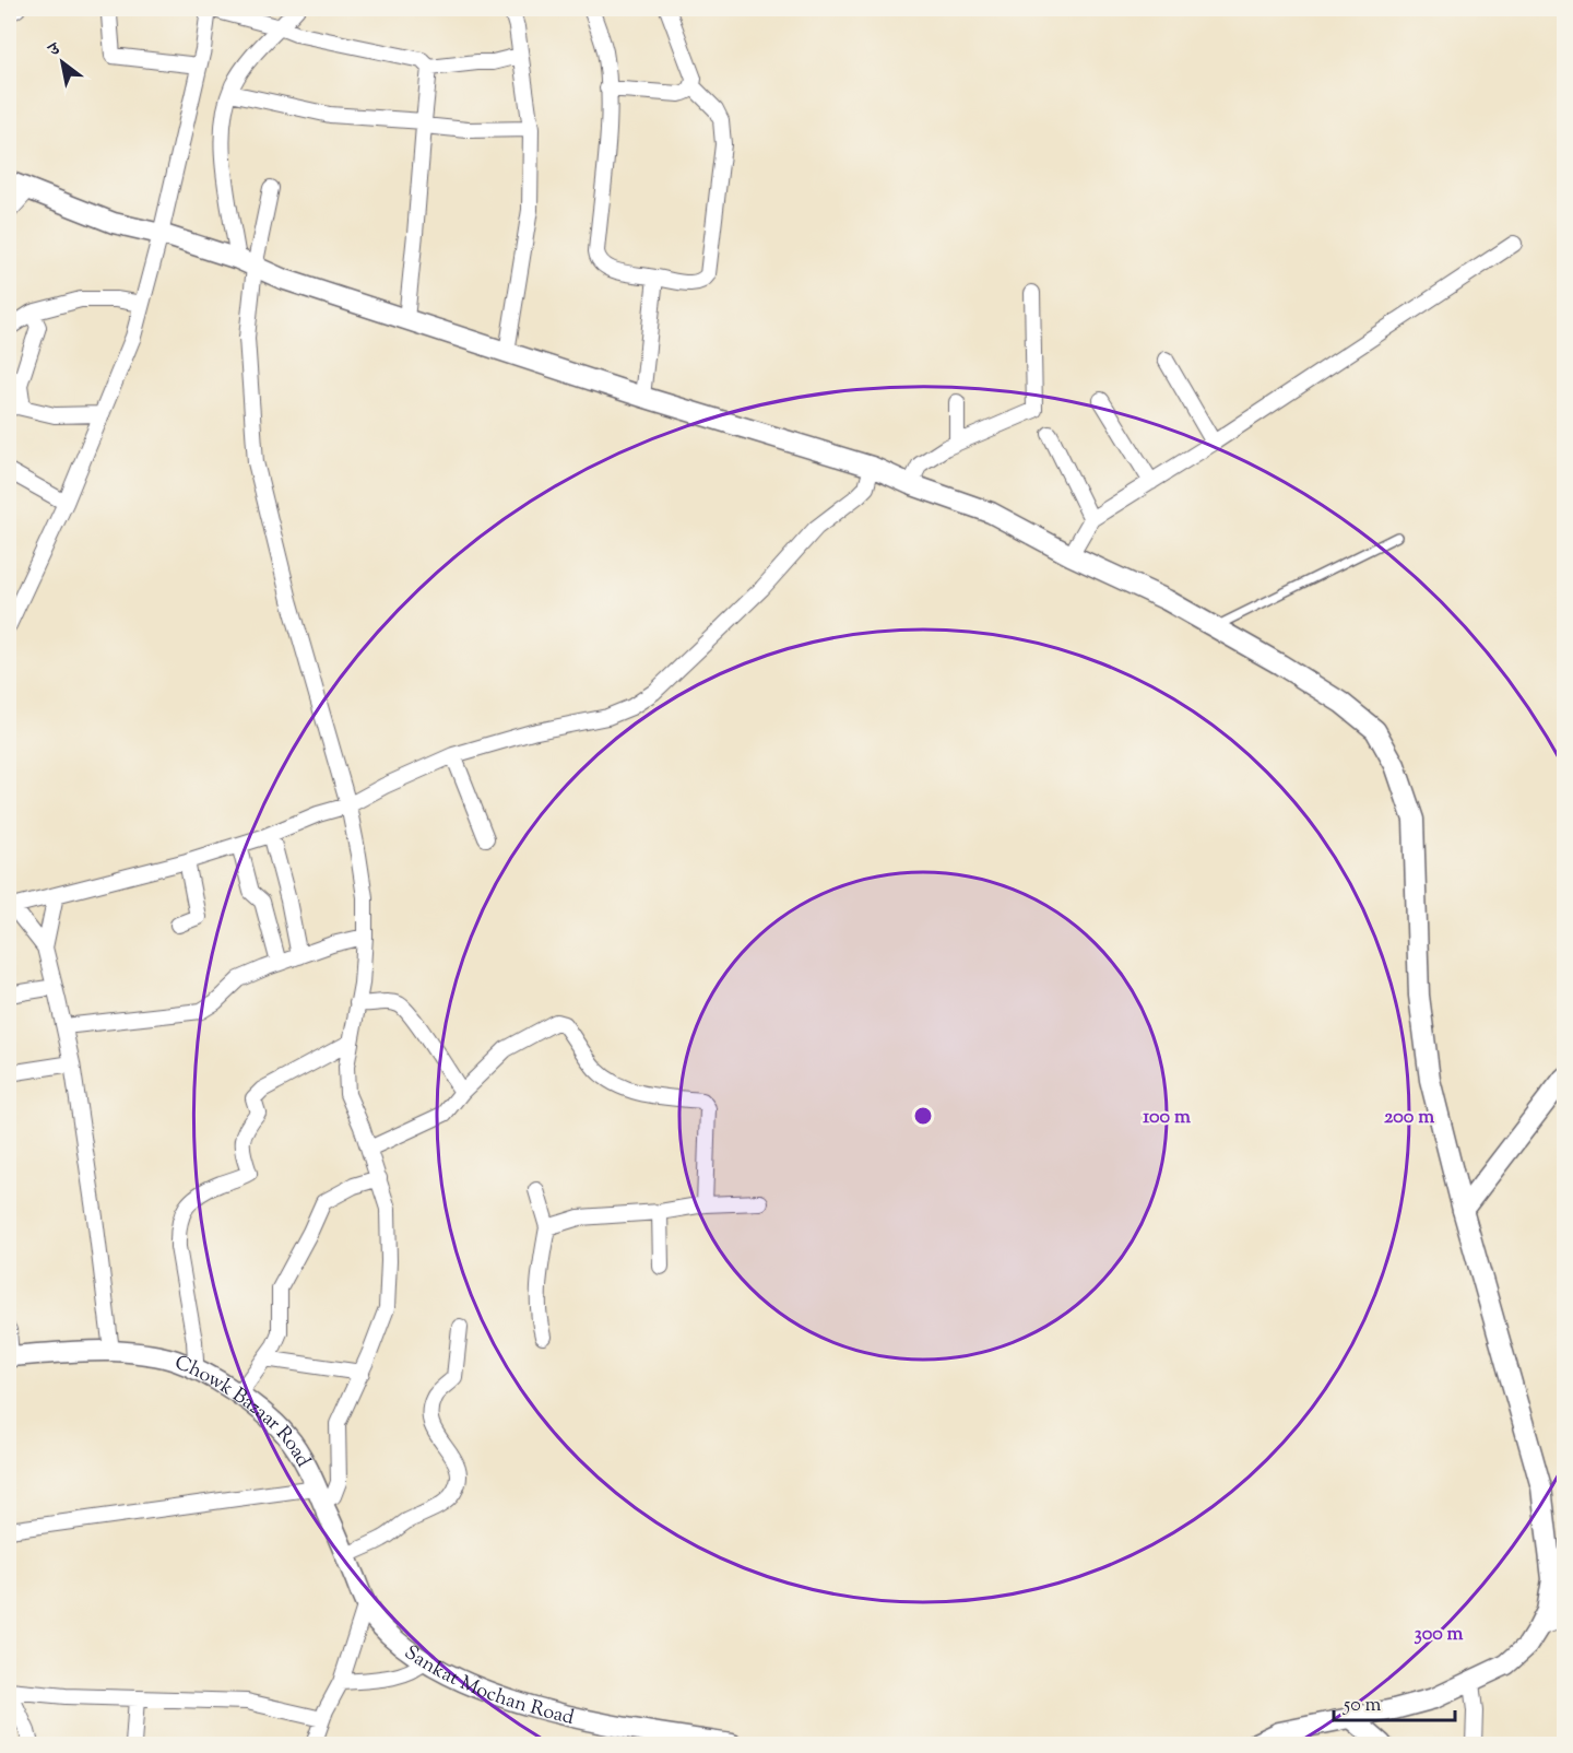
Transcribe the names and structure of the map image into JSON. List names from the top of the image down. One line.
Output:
{"streets":{"main road":["Chowk Bazaar Road","Sankat Mochan Road"]},"crossings":[["Chowk Bazaar Road","Sankat Mochan Road"]],"scale_bar":"50 m","north":"top left","rings":["100 m","200 m","300 m"]}
